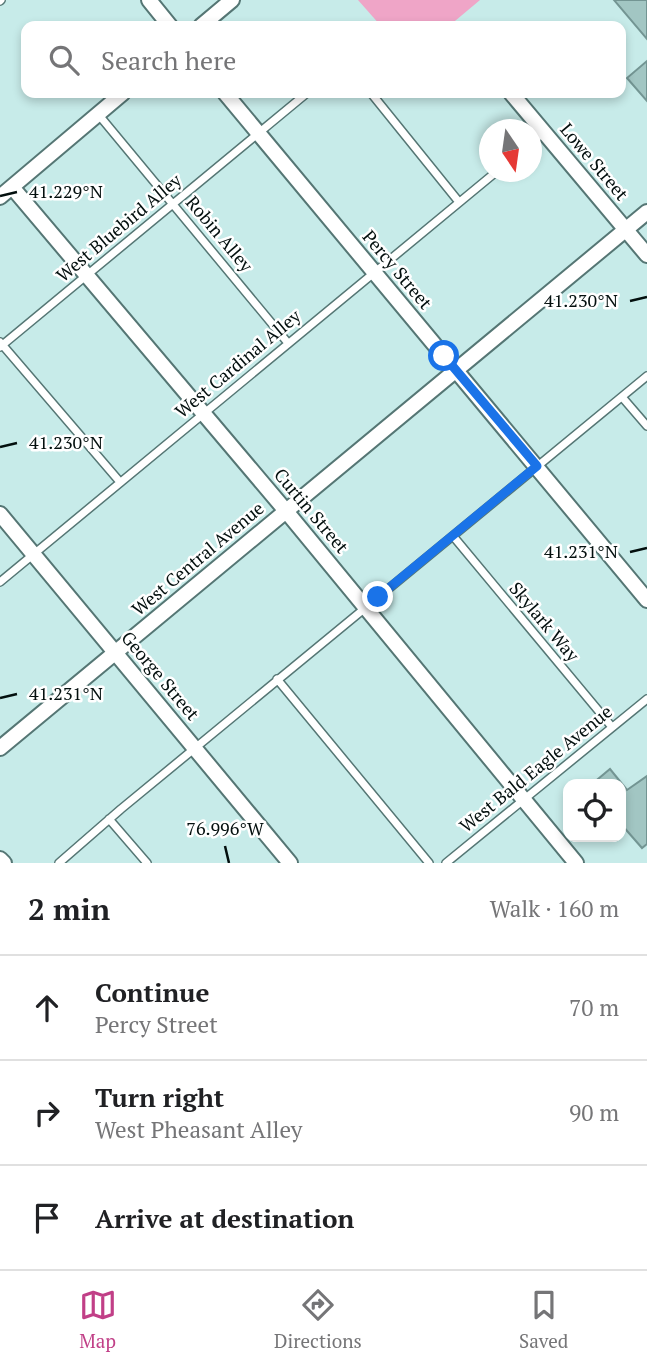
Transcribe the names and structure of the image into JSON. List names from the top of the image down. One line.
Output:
{"streets":{"street":["Lowe Street","Percy Street","Curtin Street","West Central Avenue","George Street"],"lane":["West Bluebird Alley","Robin Alley","West Cardinal Alley","Skylark Way","West Bald Eagle Avenue"]},"crossings":[["Lowe Street","West Central Avenue"],["West Bluebird Alley","Robin Alley"],["West Bluebird Alley","Percy Street"],["West Bluebird Alley","Curtin Street"],["Robin Alley","West Cardinal Alley"],["Percy Street","West Cardinal Alley"],["Percy Street","West Central Avenue"],["West Cardinal Alley","Curtin Street"],["West Cardinal Alley","George Street"],["Curtin Street","West Central Avenue"],["Curtin Street","West Bald Eagle Avenue"],["West Central Avenue","George Street"],["Skylark Way","West Bald Eagle Avenue"]],"north":"bottom","page":{"search":"Search here","heading":["2 min","Walk · 160 m"],"list":[["Continue","Percy Street","70 m"],["Turn right","West Pheasant Alley","90 m"],"Arrive at destination"],"nav":["Map","Directions","Saved"]},"coordinates":["41.229°N","41.230°N","41.231°N","76.996°W"]}
